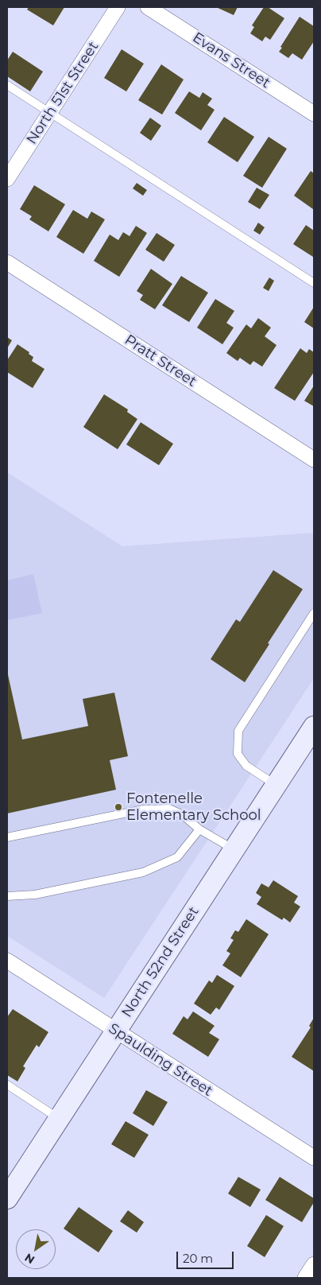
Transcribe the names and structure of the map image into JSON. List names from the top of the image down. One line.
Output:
{"streets":{"main road":["North 52nd Street"],"street":["Evans Street","North 51st Street","Pratt Street","Spaulding Street"]},"crossings":[["North 52nd Street","Spaulding Street"]],"places":["Fontenelle Elementary School"],"scale_bar":"20 m","north":"bottom left"}
